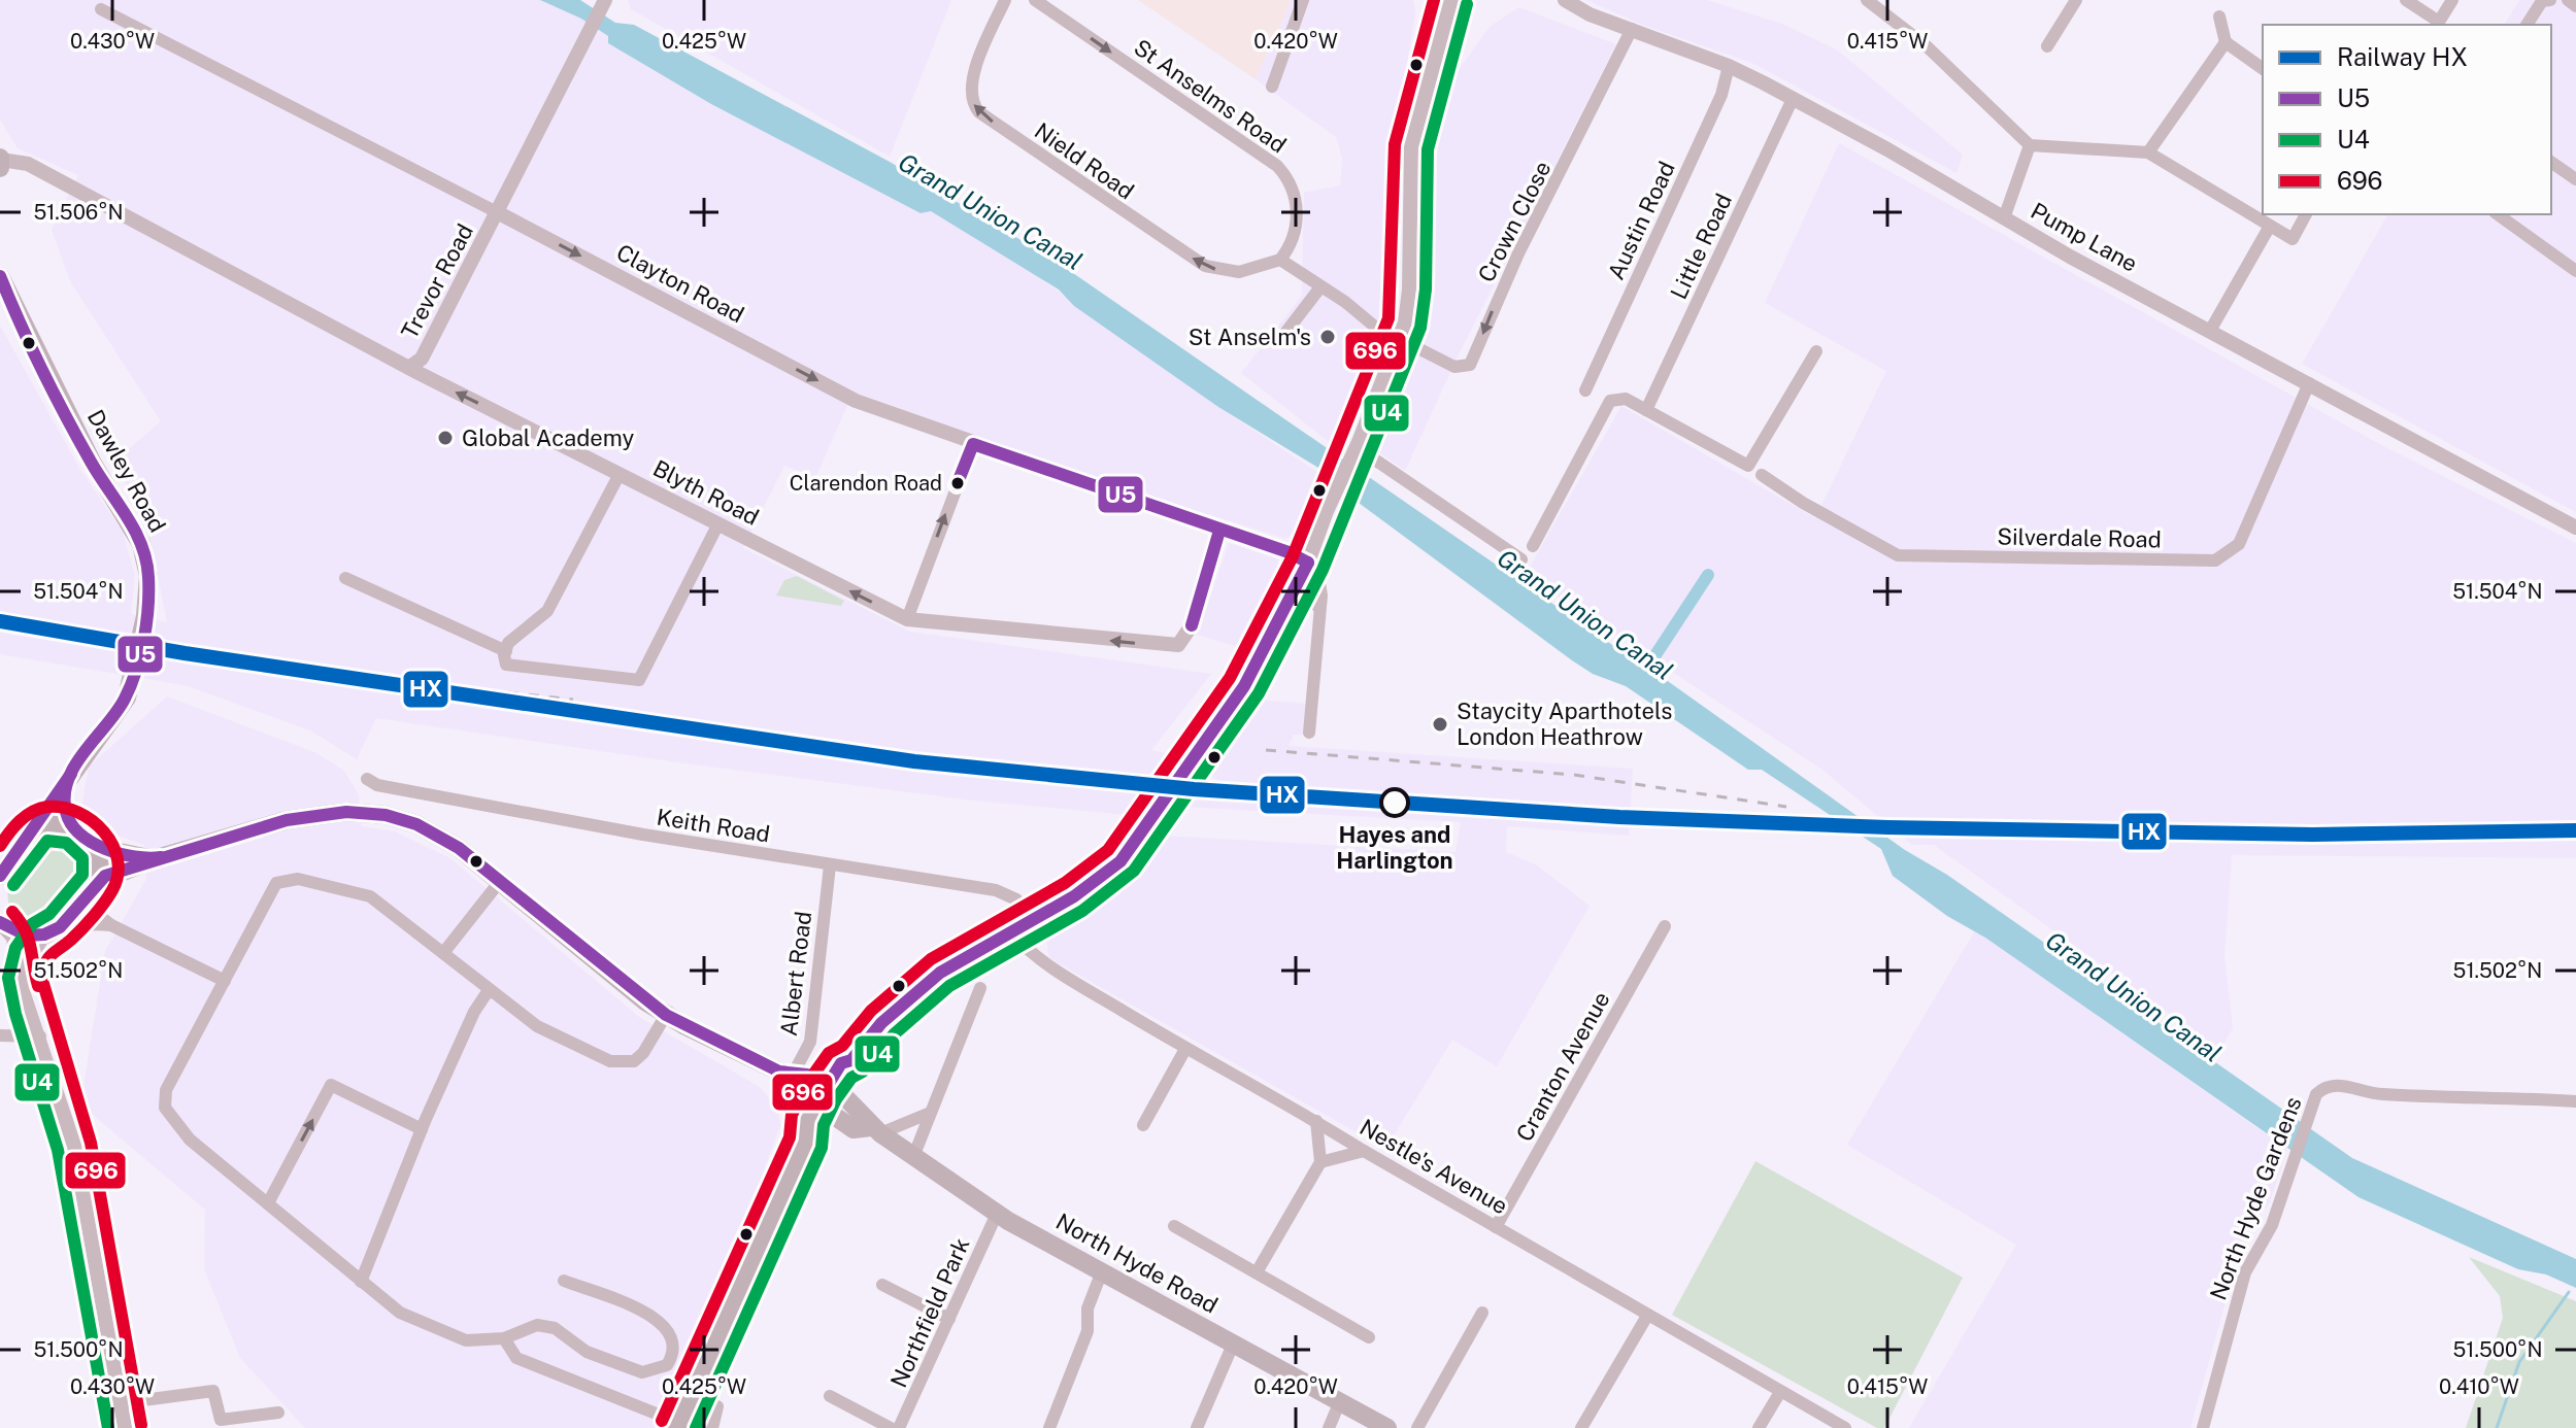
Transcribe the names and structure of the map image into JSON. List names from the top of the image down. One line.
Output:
{"streets":{"main road":["Dawley Road","North Hyde Road"],"street":["St Anselms Road","Nield Road","Austin Road","Crown Close","Pump Lane","Little Road","Trevor Road","Clayton Road","Blyth Road","Silverdale Road","Keith Road","Albert Road","Cranton Avenue","Nestle's Avenue","North Hyde Gardens","Northfield Park"]},"crossings":[["St Anselms Road","Nield Road"],["Austin Road","Pump Lane"],["Crown Close","Pump Lane"],["Pump Lane","Little Road"],["Pump Lane","Silverdale Road"],["Trevor Road","Clayton Road"],["Trevor Road","Blyth Road"],["Clayton Road","Blyth Road"],["Keith Road","Albert Road"],["Albert Road","North Hyde Road"],["Cranton Avenue","Nestle's Avenue"],["North Hyde Road","Northfield Park"]],"one_way":["St Anselms Road","Nield Road","Crown Close","Clayton Road","Blyth Road"],"water":["Grand Union Canal"],"places":["St Anselm's","Global Academy","Clarendon Road","Staycity Aparthotels London Heathrow","Hayes and Harlington"],"lines":["transit line 696","transit line U4","transit line U5","rail line HX"],"legend":["Railway HX","U5","U4","696"],"coordinates":["0.430°W","0.425°W","0.420°W","0.415°W","51.506°N","51.504°N","51.502°N","51.500°N","0.410°W"]}
